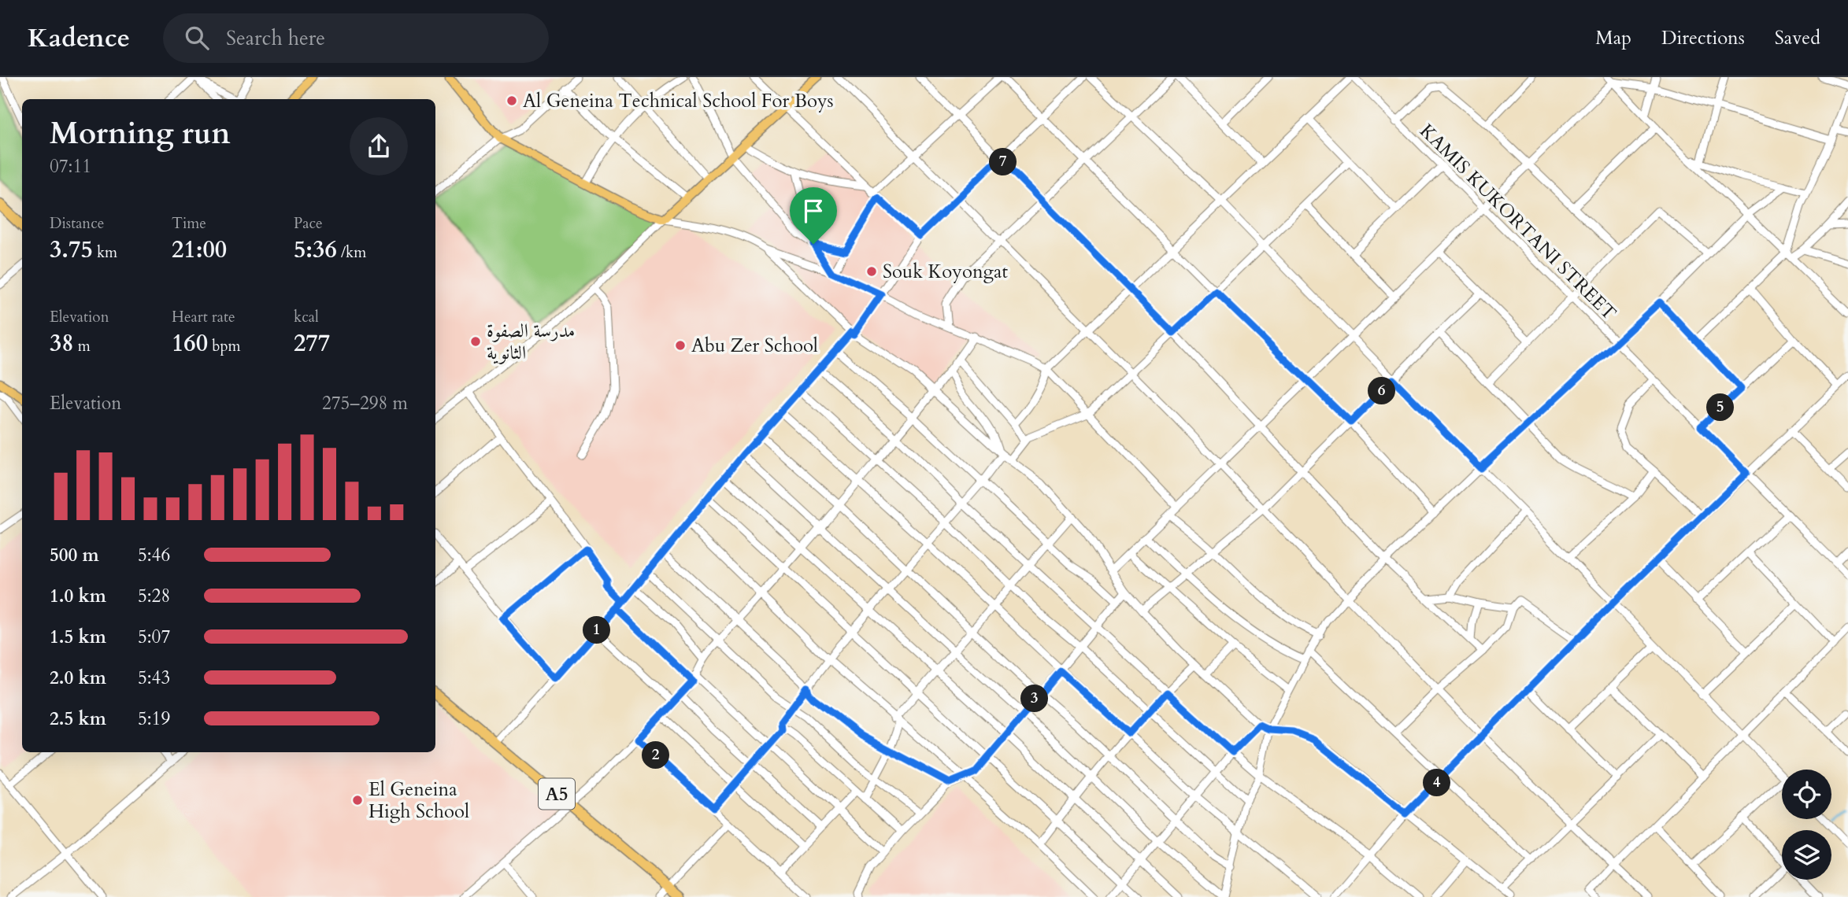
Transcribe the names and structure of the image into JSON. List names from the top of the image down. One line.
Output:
{"streets":{"highway":["A5"],"street":["KAMIS KUKORTANI STREET"]},"places":["Al Geneina Technical School For Boys","Souk Koyongat","مدرسة الصفوة الثانوية","Abu Zer School","El Geneina High School"],"page":{"header":"Kadence","search":"Search here","nav":["Map","Directions","Saved"],"heading":["Morning run","07:11"],"pins":["7","6","5","1","3","2","4"],"stats":[["Distance","3.75 km"],["Time","21:00"],["Pace","5:36 /km"],["Elevation","38 m"],["Heart rate","160 bpm"],["kcal","277"]],"chart":["Elevation","275–298 m"],"list":[{"name":"500 m","note":"5:46"},{"name":"1.0 km","note":"5:28"},{"name":"1.5 km","note":"5:07"},{"name":"2.0 km","note":"5:43"},{"name":"2.5 km","note":"5:19"}]}}
